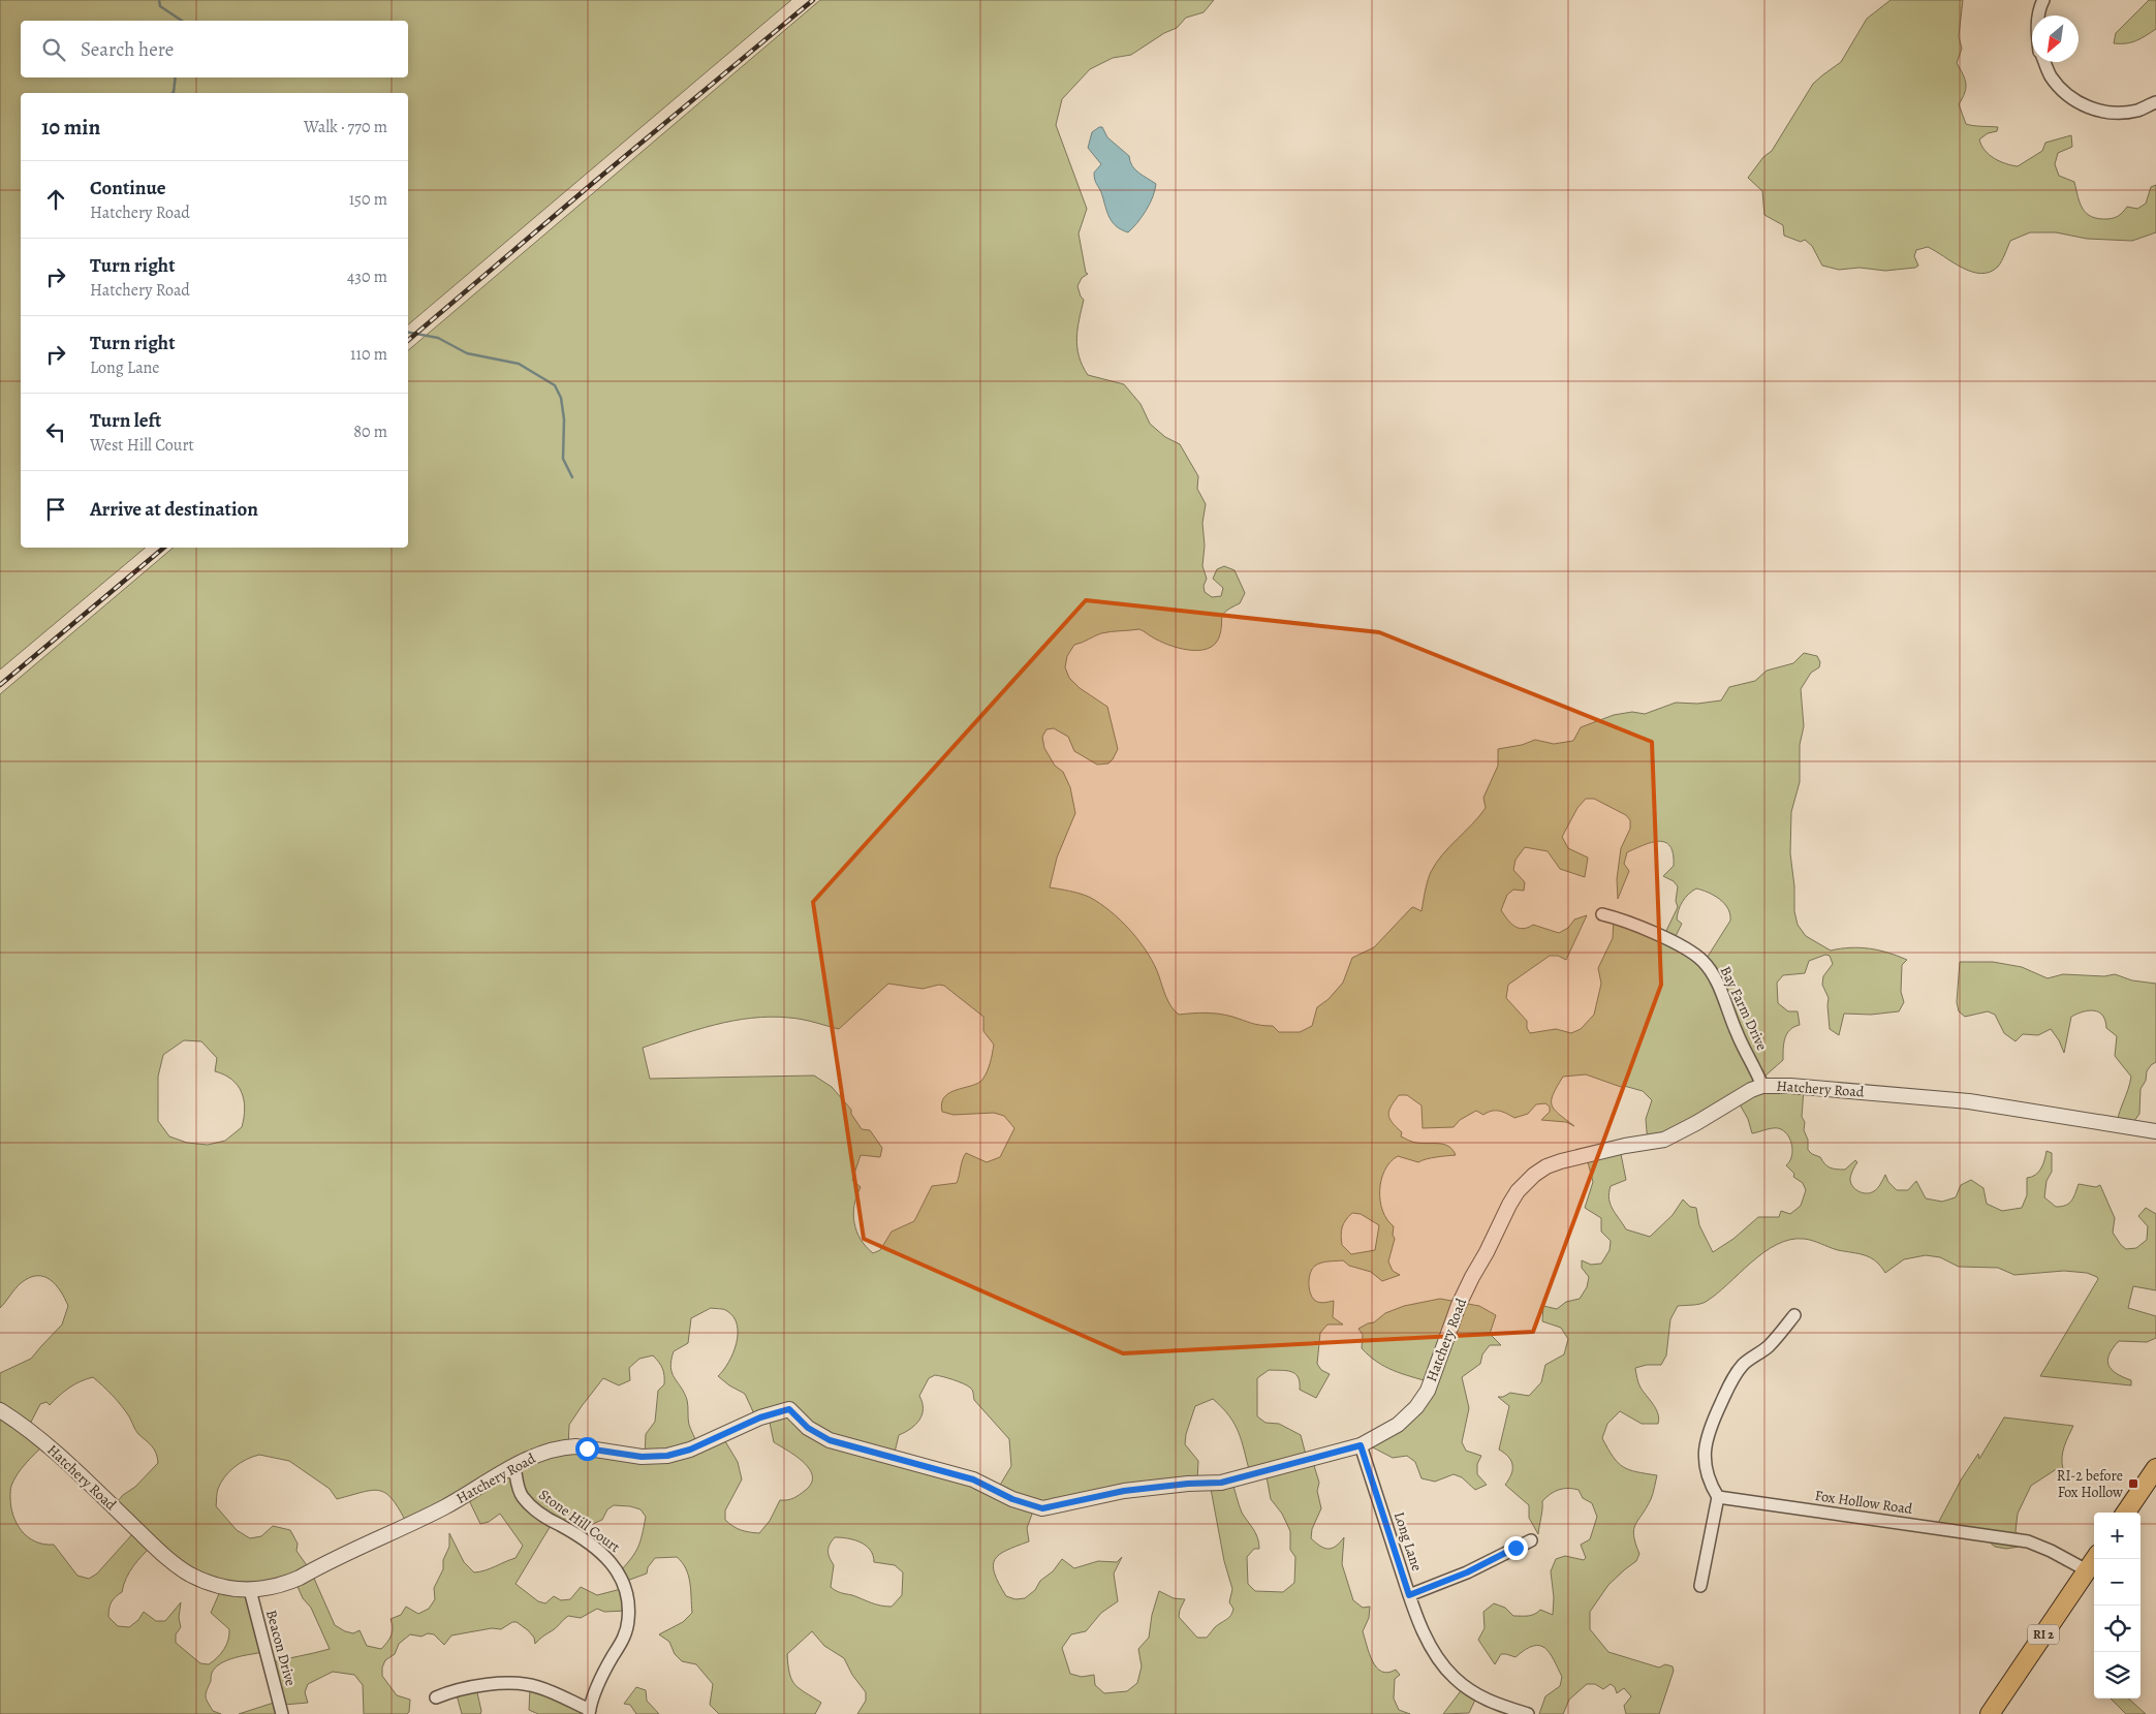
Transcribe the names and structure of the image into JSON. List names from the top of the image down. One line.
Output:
{"streets":{"main road":["RI 2"],"street":["Bay Farm Drive","Hatchery Road","Fox Hollow Road","Stone Hill Court","Long Lane","Beacon Drive"]},"crossings":[["Bay Farm Drive","Hatchery Road"],["Hatchery Road","Stone Hill Court"],["Hatchery Road","Long Lane"],["Hatchery Road","Beacon Drive"],["Fox Hollow Road","RI 2"]],"places":{"transit":["RI-2 before Fox Hollow"]},"north":"bottom left","page":{"search":"Search here","heading":["10 min","Walk · 770 m"],"list":[["Continue","Hatchery Road","150 m"],["Turn right","Hatchery Road","430 m"],["Turn right","Long Lane","110 m"],["Turn left","West Hill Court","80 m"],"Arrive at destination"],"map_buttons":["+","−"]}}
